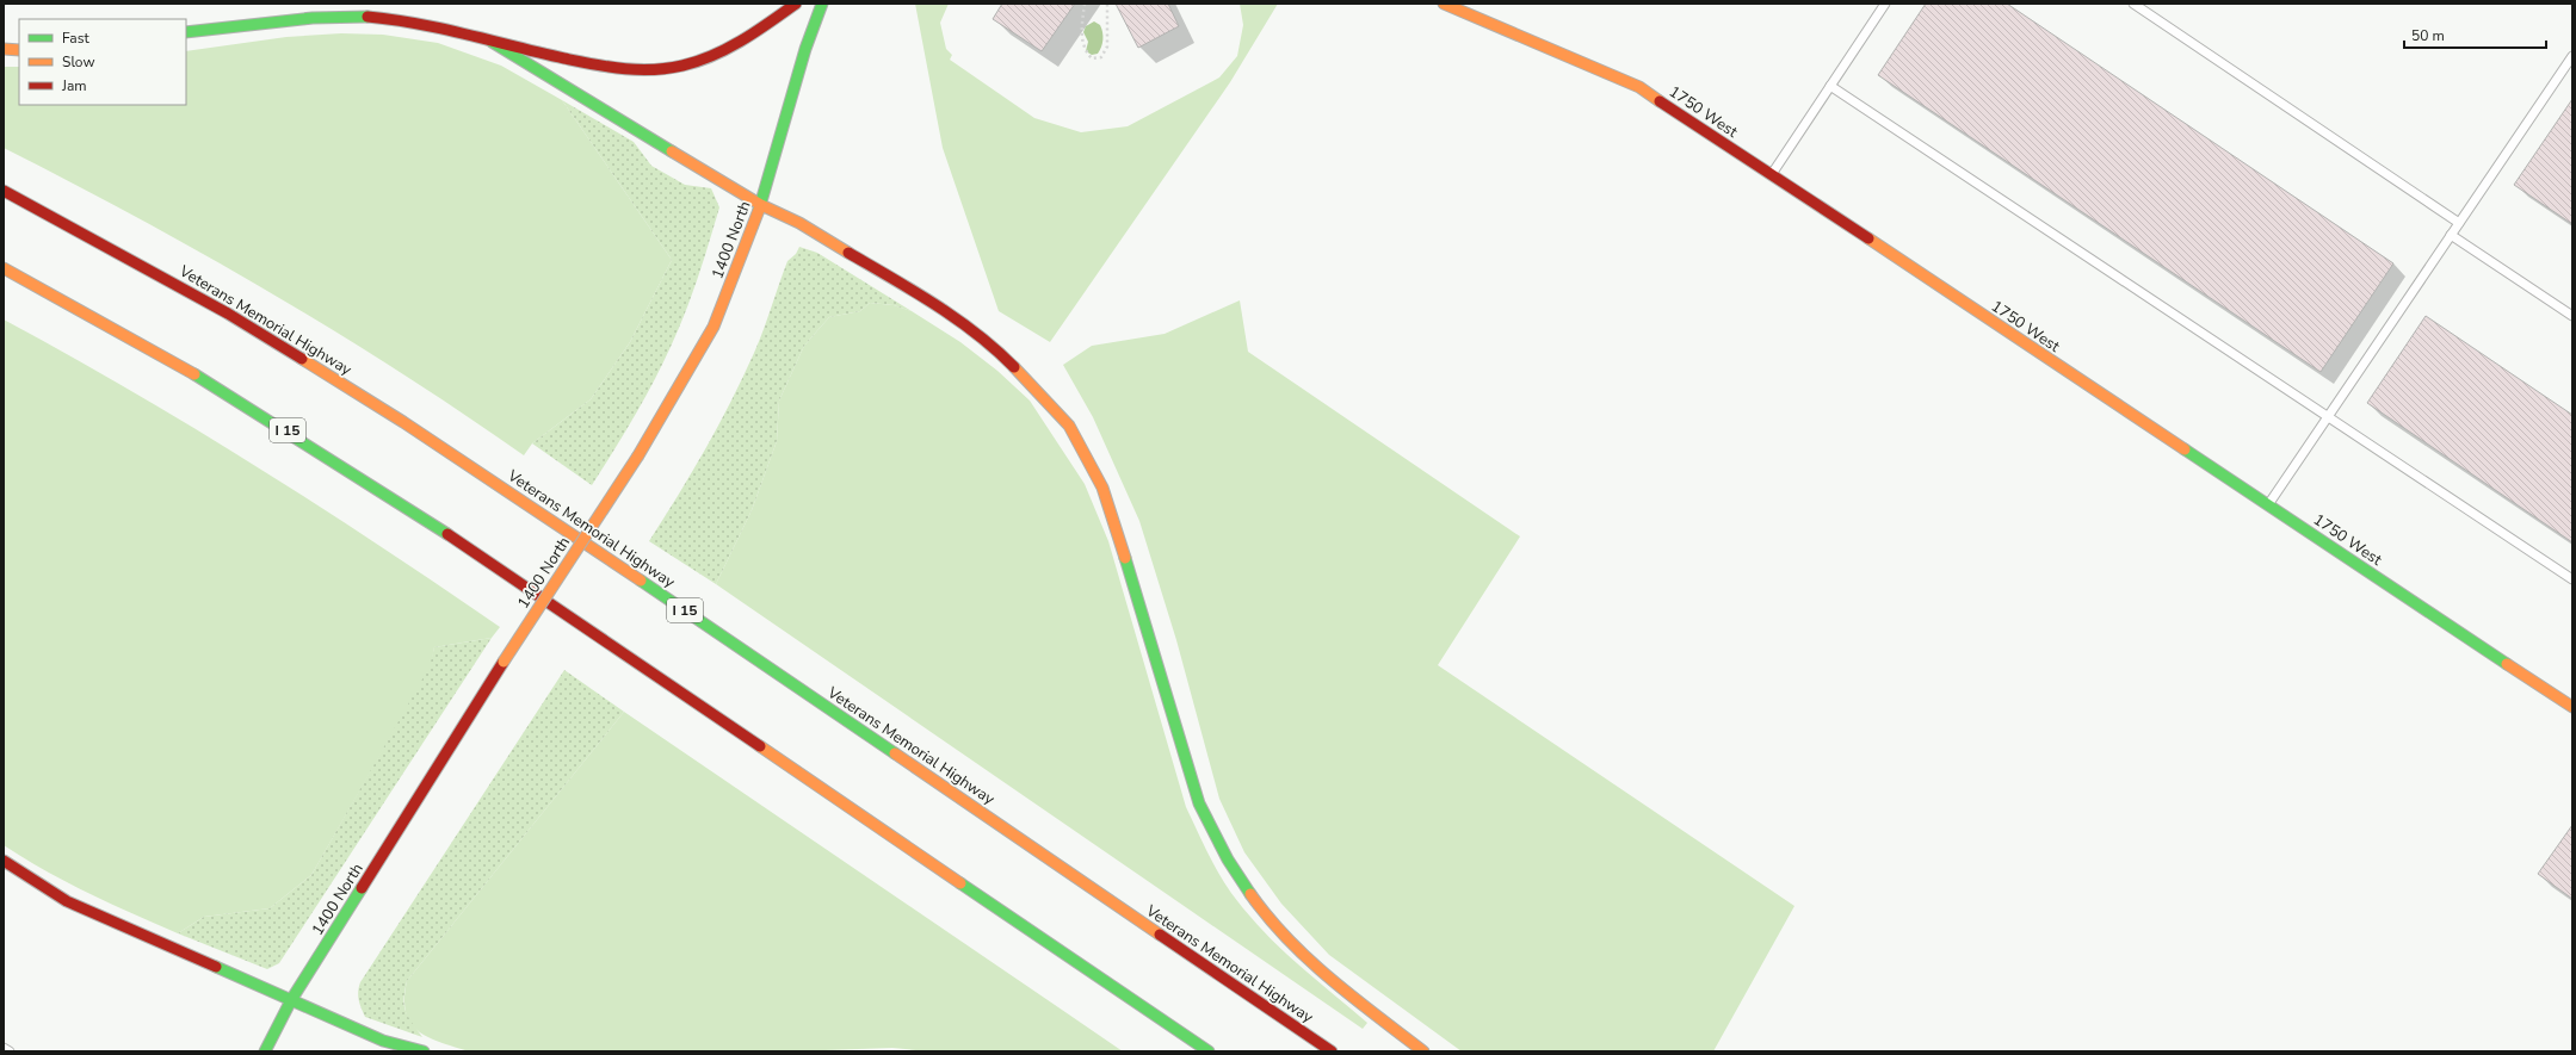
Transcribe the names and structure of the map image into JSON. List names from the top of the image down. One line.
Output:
{"streets":{"main road":["1750 West","1400 North","Veterans Memorial Highway","I 15"]},"legend":["Fast","Slow","Jam"],"scale_bar":"50 m"}
